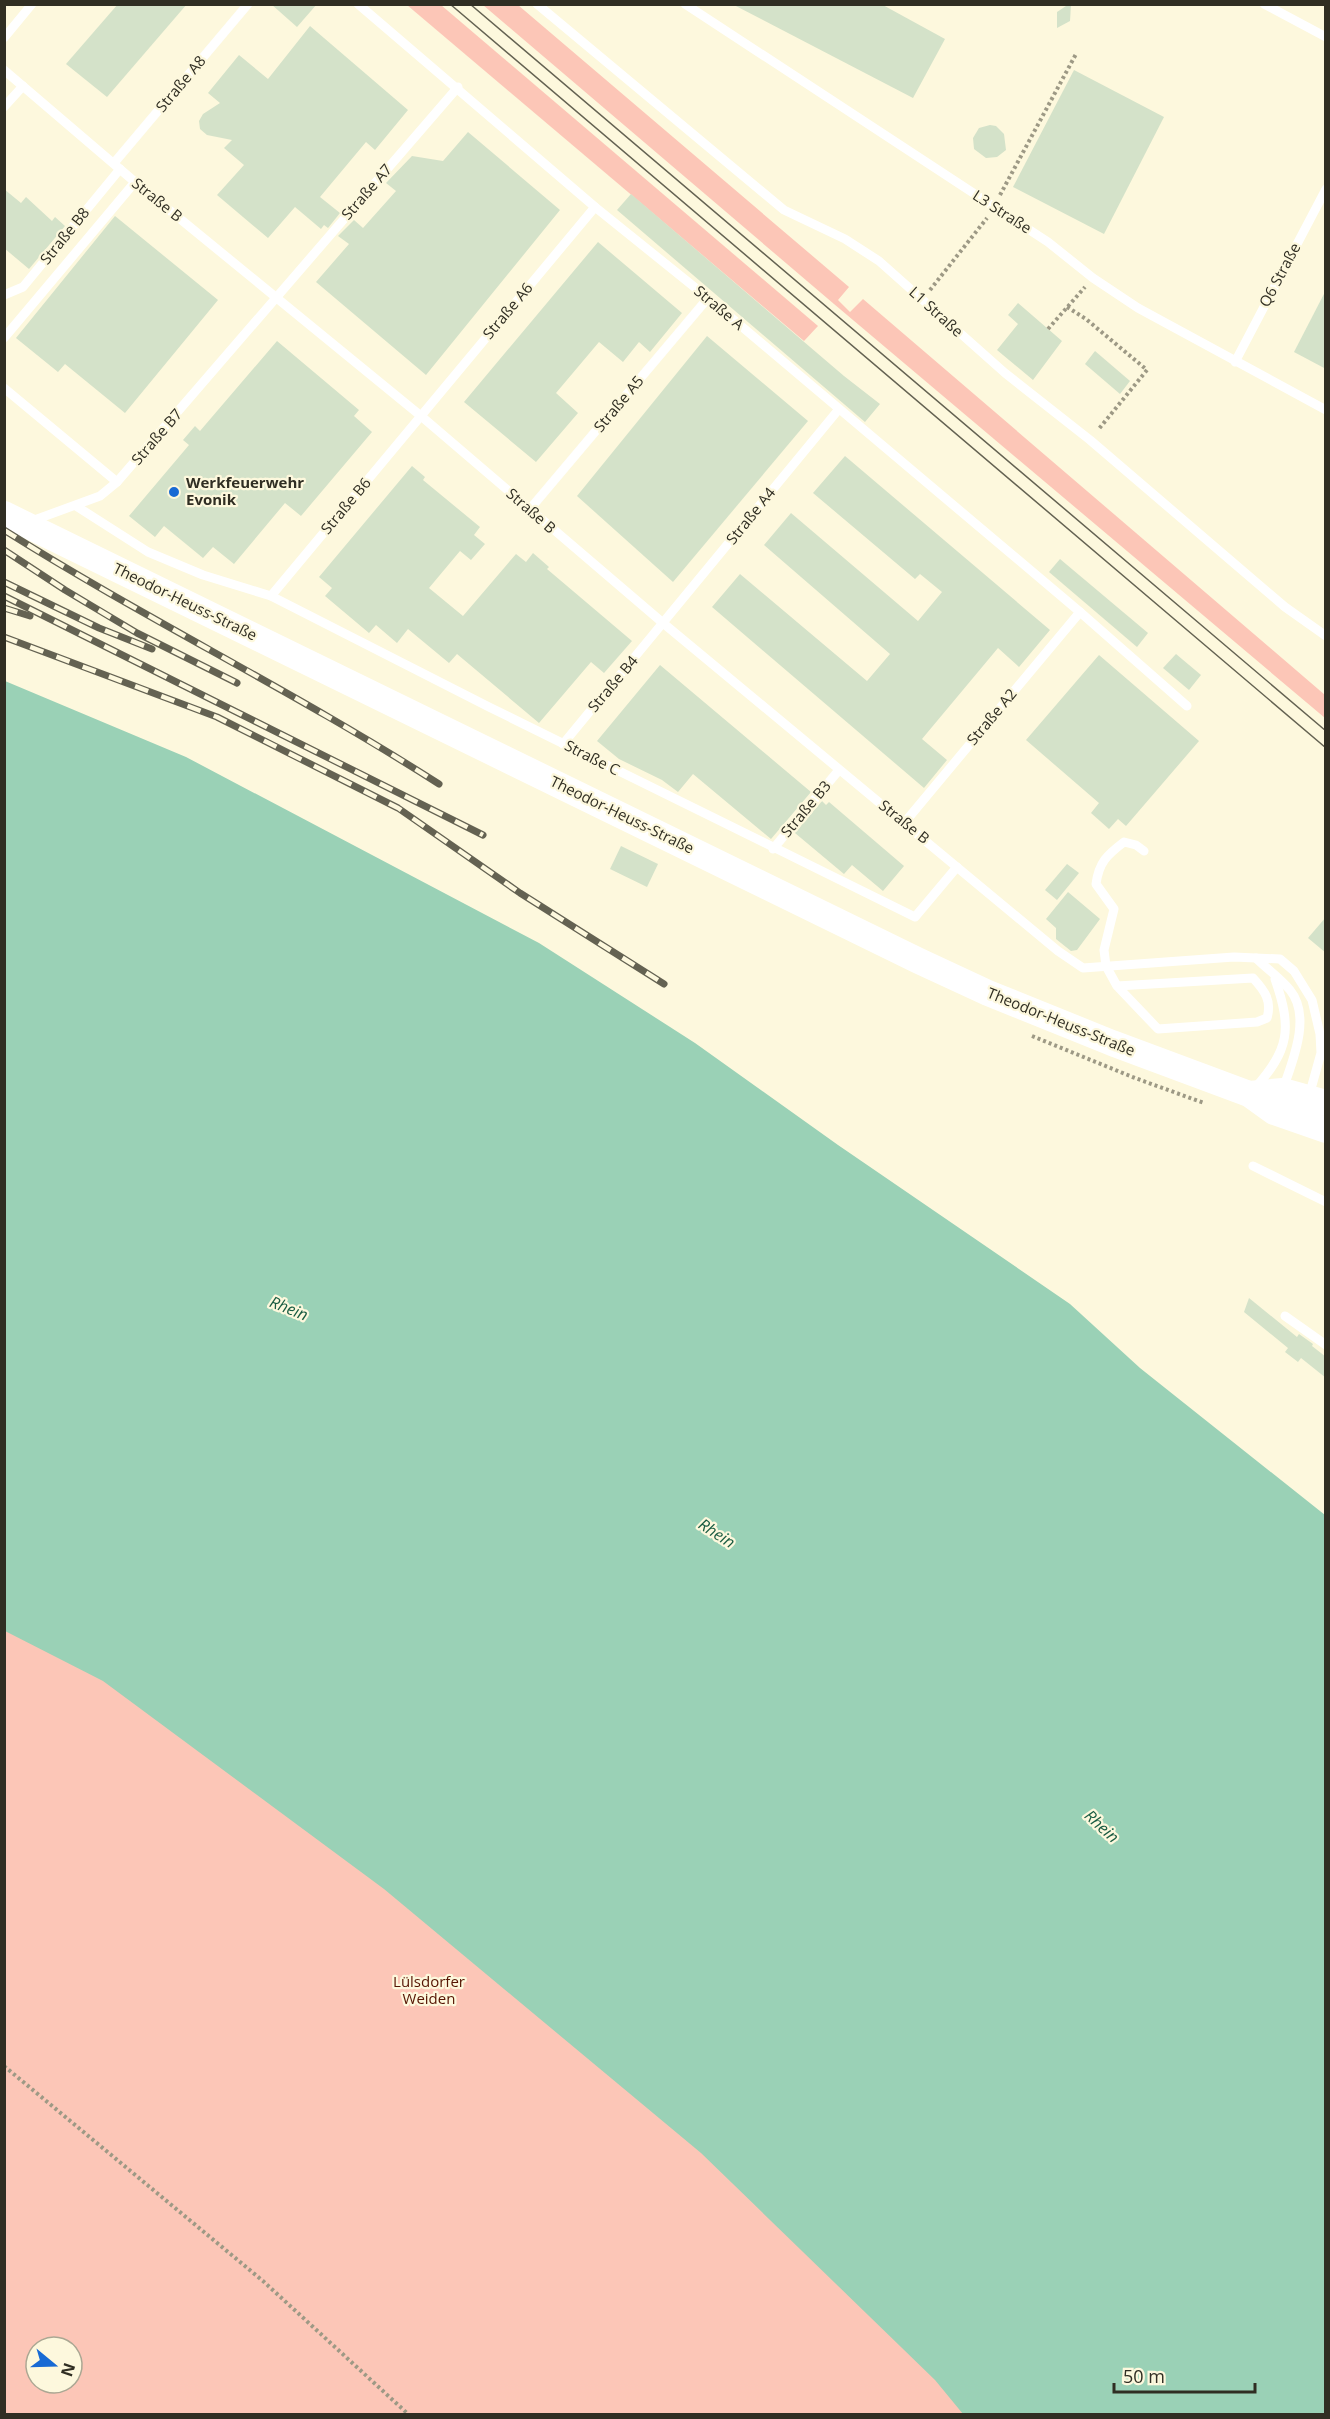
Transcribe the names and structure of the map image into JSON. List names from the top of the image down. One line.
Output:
{"streets":{"main road":["Theodor-Heuss-Straße"],"lane":["Straße A8","Straße A7","Straße B","L3 Straße","Straße B8","Q6 Straße","Straße A","Straße A6","L1 Straße","Straße A5","Straße B7","Straße B6","Straße A4","Straße B4","Straße A2","Straße C","Straße B3"]},"crossings":[["Straße A8","Straße B"],["Straße A8","Straße B8"],["Straße A7","Straße B"],["Straße A7","Straße A"],["Straße A7","Straße B7"],["Straße B","Straße B8"],["Straße B","Straße A6"],["Straße B","Straße A5"],["Straße B","Straße B7"],["Straße B","Straße B6"],["Straße B","Straße A4"],["Straße B","Straße B4"],["Straße B","Straße A2"],["Straße B","Straße C"],["Straße B","Straße B3"],["L3 Straße","Q6 Straße"],["Straße A","Straße A6"],["Straße A","Straße A5"],["Straße A","Straße A4"],["Straße A","Straße A2"],["Straße A6","Straße B6"],["Straße B7","Theodor-Heuss-Straße"],["Straße B7","Straße C"],["Straße B6","Straße C"],["Straße A4","Straße B4"],["Straße B4","Straße C"],["Straße C","Straße B3"]],"water":["Rhein"],"parks":["Lülsdorfer Weiden"],"places":["Werkfeuerwehr Evonik"],"scale_bar":"50 m","north":"right"}
